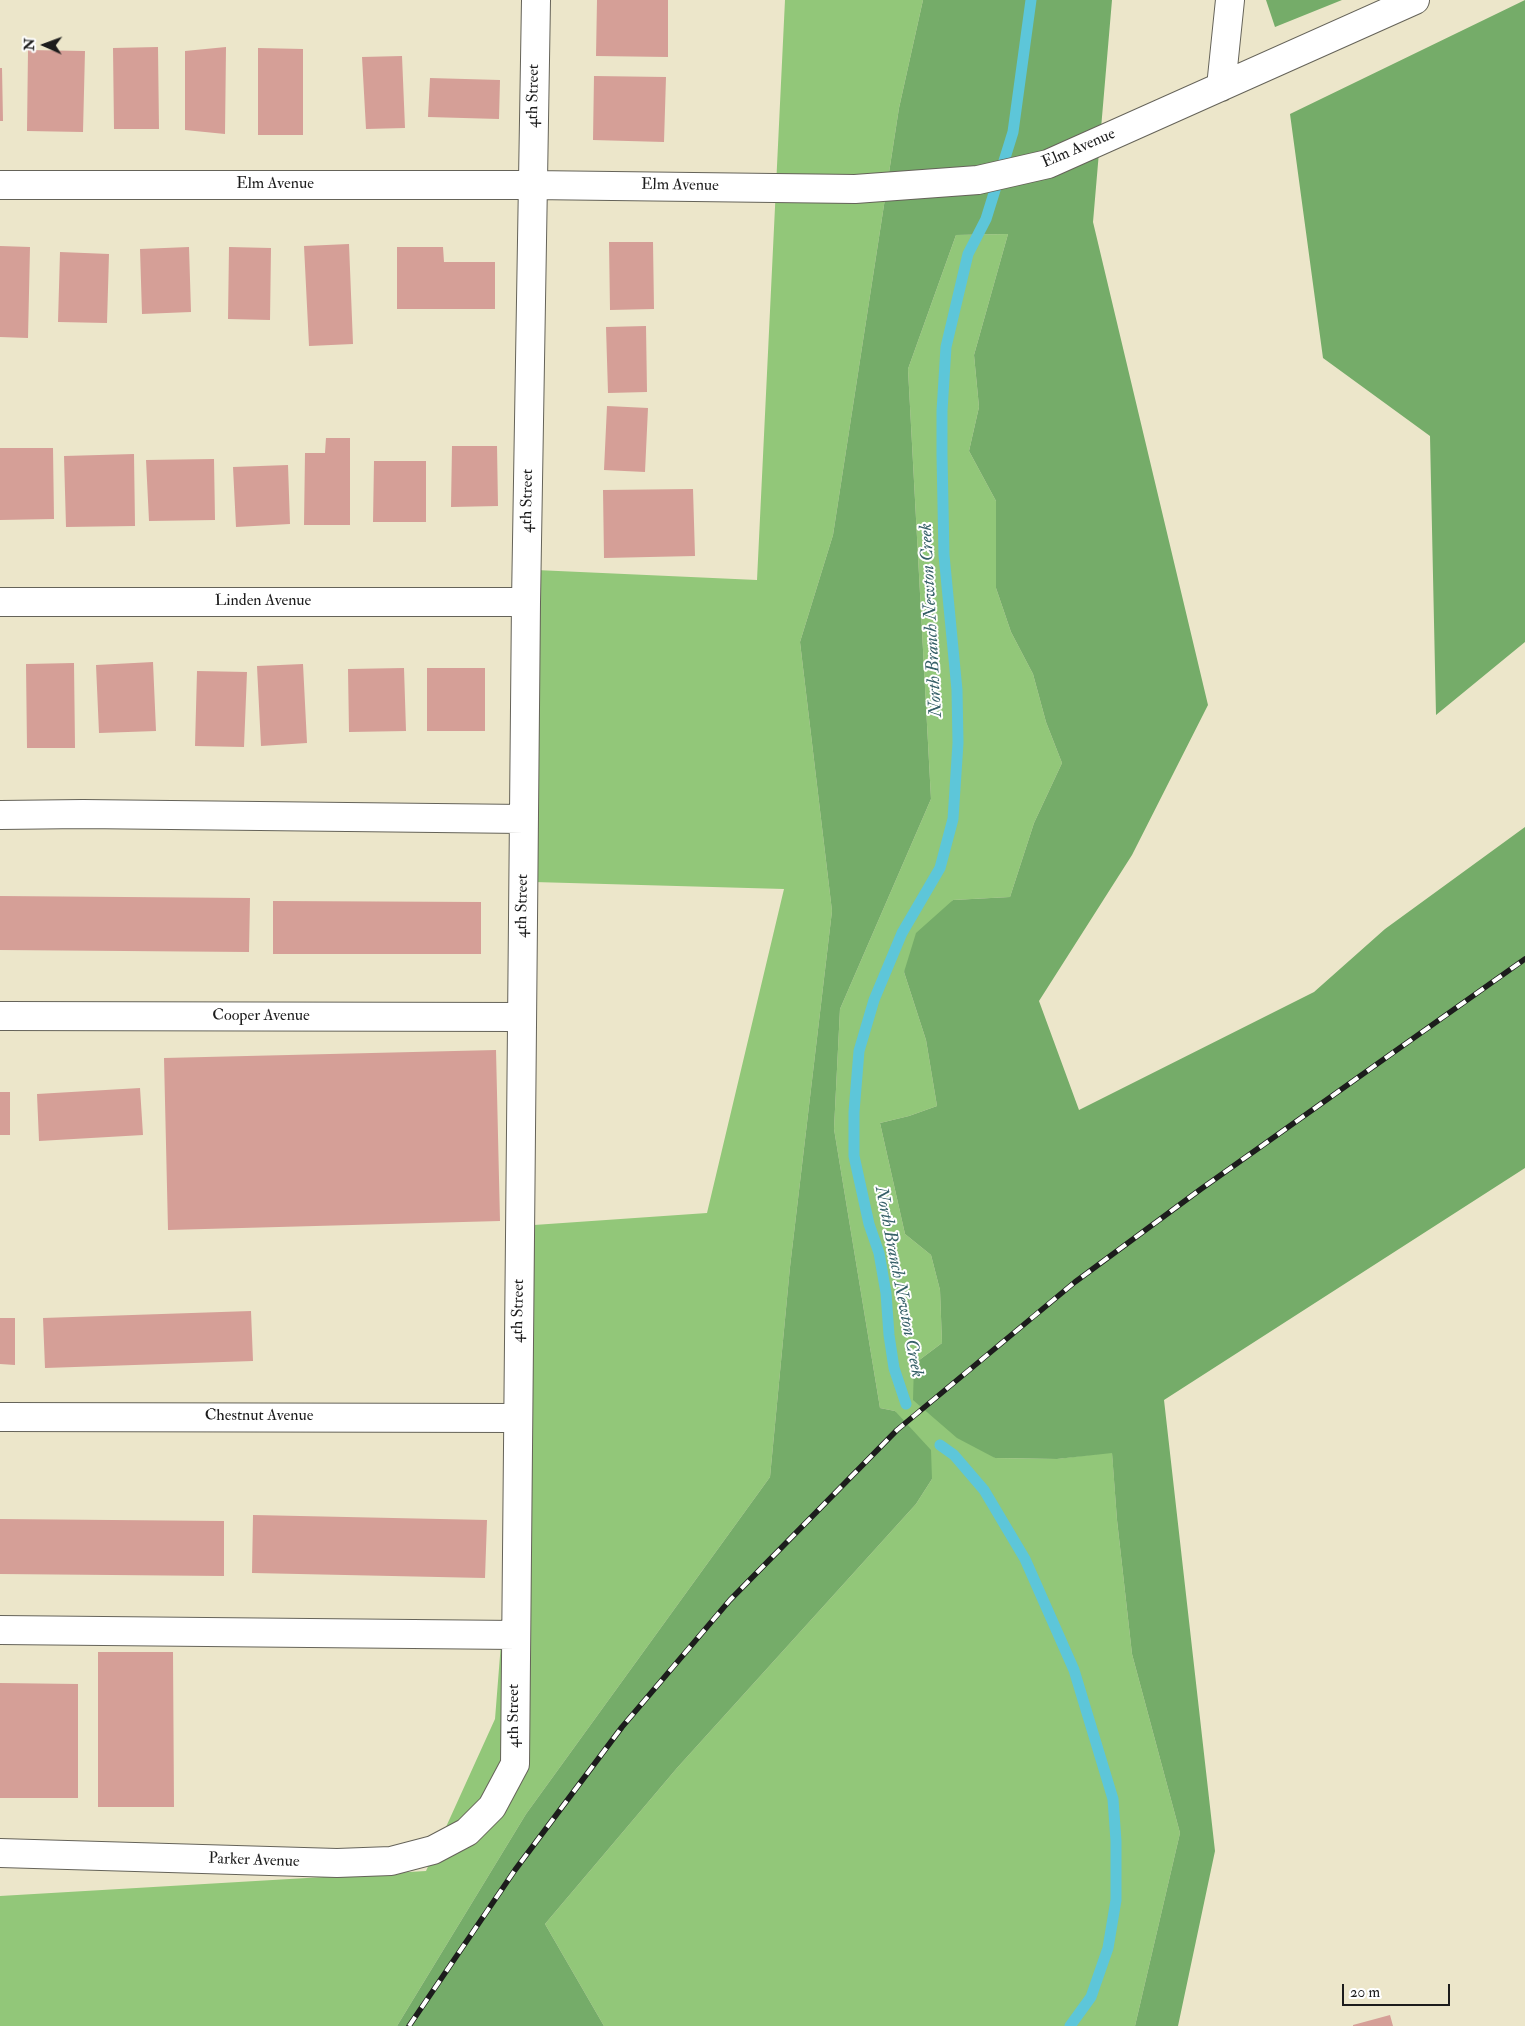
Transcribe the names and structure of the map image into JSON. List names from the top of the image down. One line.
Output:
{"streets":{"street":["4th Street","Elm Avenue","Linden Avenue","Cooper Avenue","Chestnut Avenue","Parker Avenue"]},"crossings":[["4th Street","Elm Avenue"],["4th Street","Linden Avenue"],["4th Street","Cooper Avenue"],["4th Street","Chestnut Avenue"],["4th Street","Parker Avenue"]],"water":["North Branch Newton Creek"],"scale_bar":"20 m","north":"left"}
